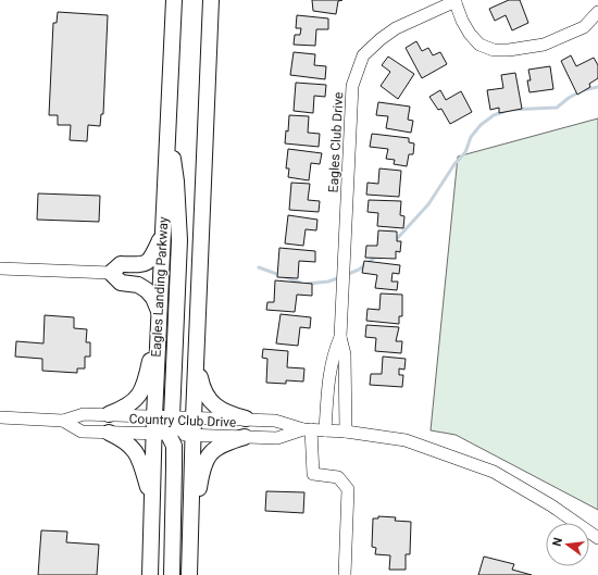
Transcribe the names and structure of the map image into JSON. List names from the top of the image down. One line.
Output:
{"streets":{"main road":["Eagles Landing Parkway"],"street":["Eagles Club Drive","Country Club Drive"]},"crossings":[["Eagles Landing Parkway","Country Club Drive"]],"north":"left"}
